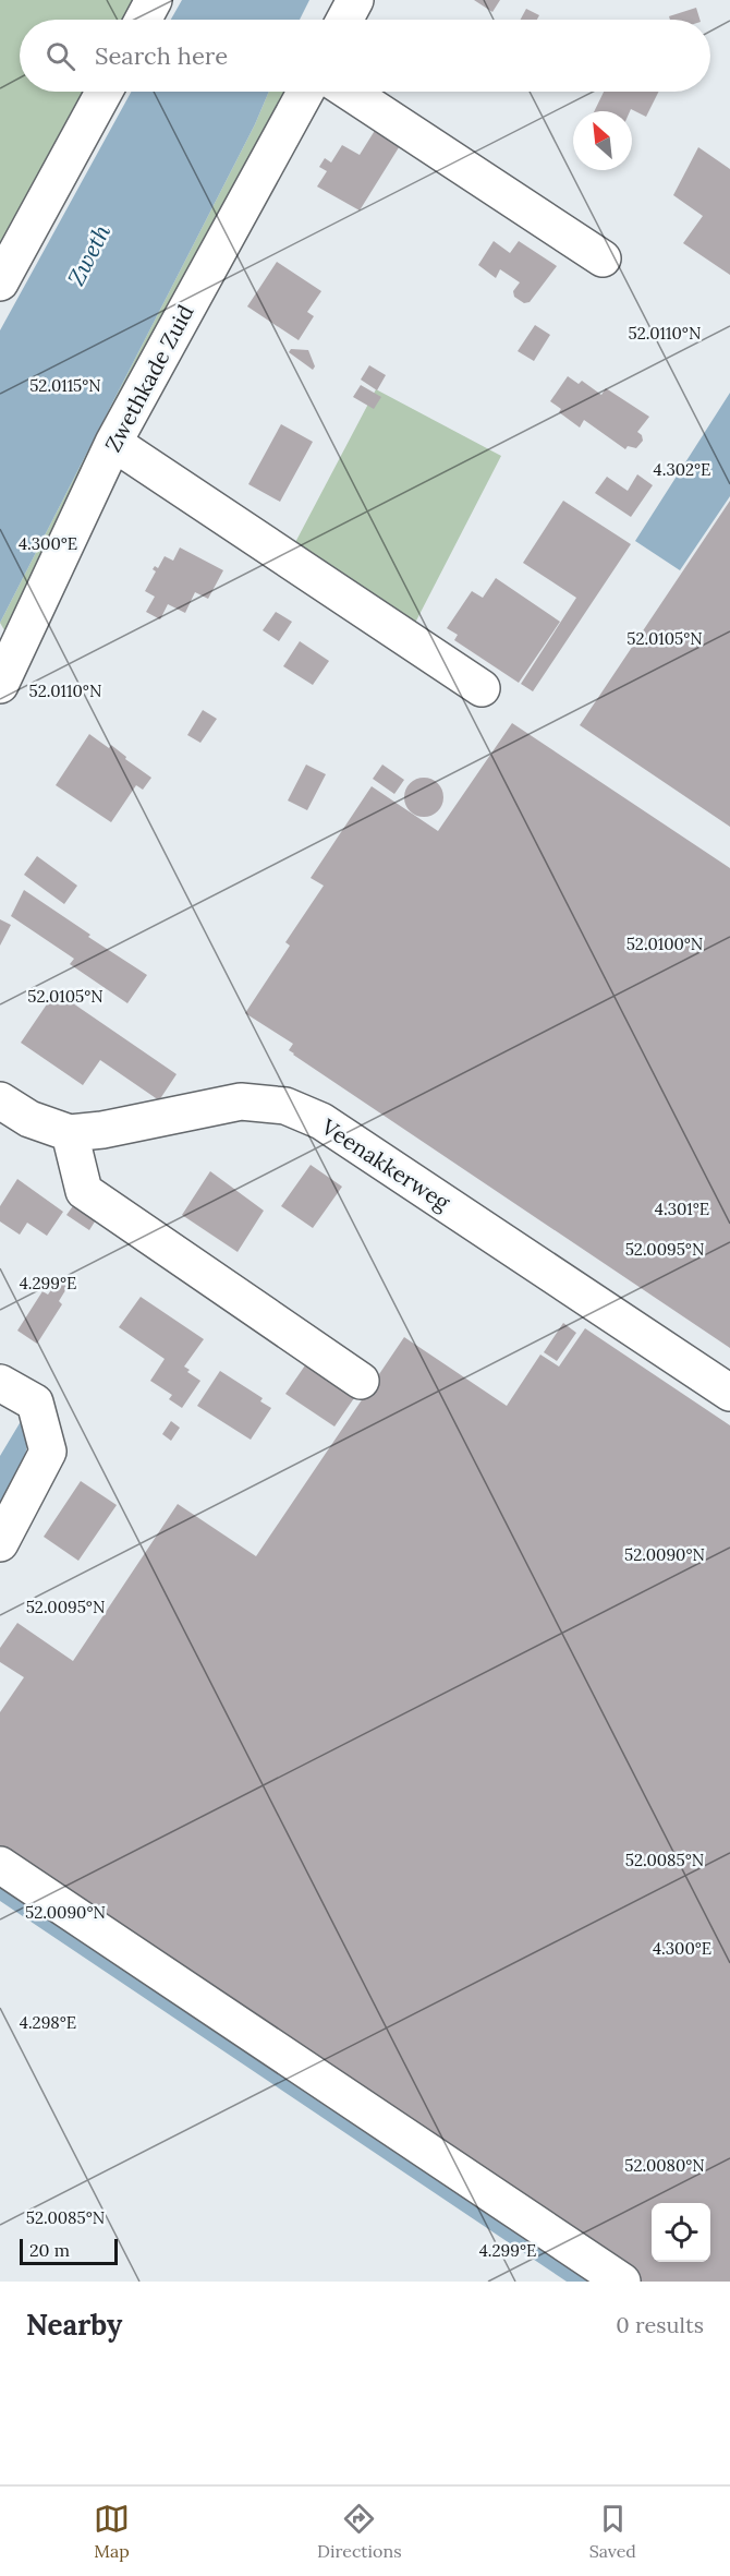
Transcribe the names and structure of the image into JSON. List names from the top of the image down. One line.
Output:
{"streets":{"street":["Zwethkade Zuid","Veenakkerweg"]},"water":["Zweth"],"scale_bar":"20 m","north":"top left","page":{"search":"Search here","scale":"20 m","heading":["Nearby","0 results"],"nav":["Map","Directions","Saved"]},"coordinates":["52.0110°N","52.0115°N","4.302°E","4.300°E","52.0105°N","52.0100°N","4.301°E","52.0095°N","4.299°E","52.0090°N","52.0085°N","4.298°E","52.0080°N"]}
